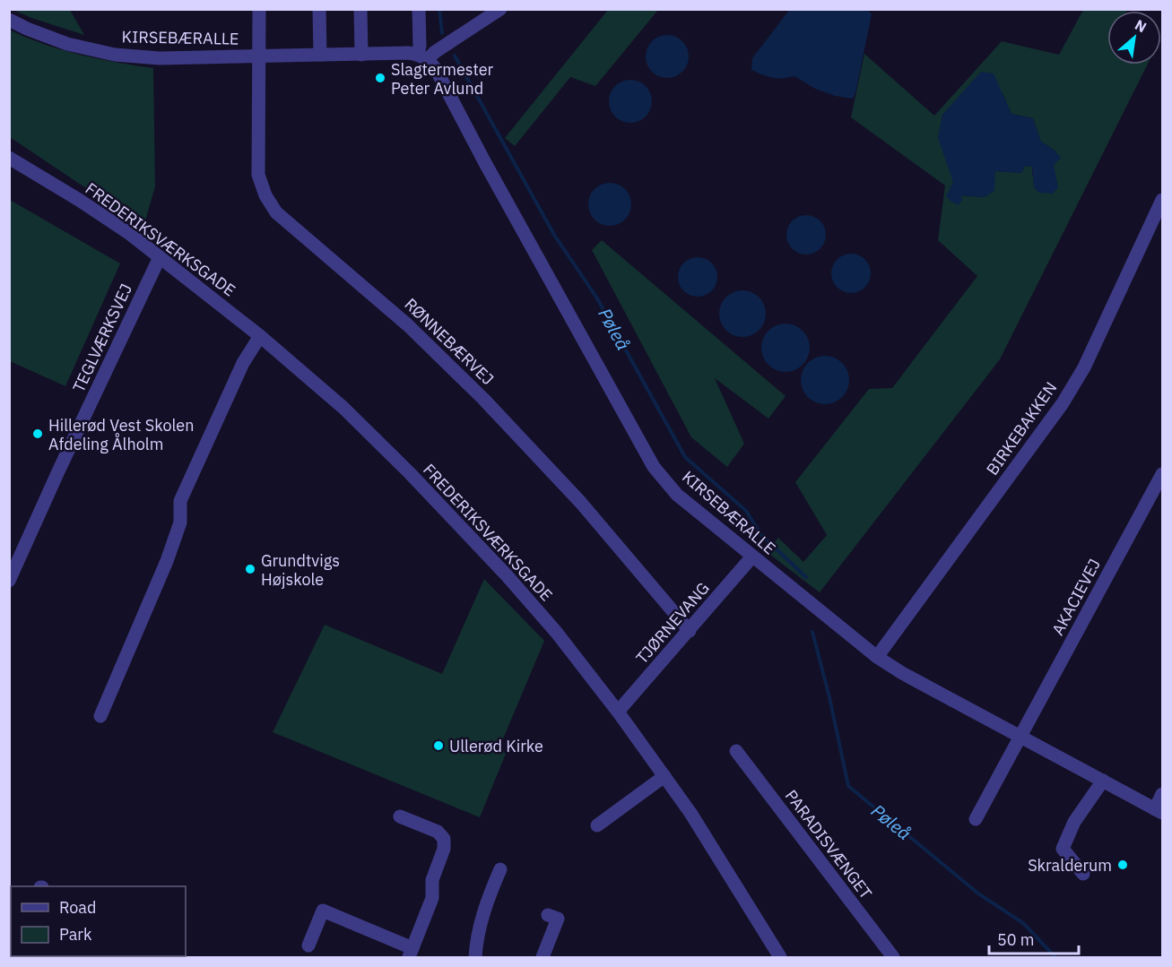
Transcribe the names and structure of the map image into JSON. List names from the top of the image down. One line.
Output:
{"streets":{"street":["KIRSEBÆRALLE","FREDERIKSVÆRKSGADE","TEGLVÆRKSVEJ","RØNNEBÆRVEJ","BIRKEBAKKEN","AKACIEVEJ","TJØRNEVANG","PARADISVÆNGET"]},"crossings":[["KIRSEBÆRALLE","RØNNEBÆRVEJ"],["KIRSEBÆRALLE","BIRKEBAKKEN"],["KIRSEBÆRALLE","AKACIEVEJ"],["KIRSEBÆRALLE","TJØRNEVANG"],["FREDERIKSVÆRKSGADE","TEGLVÆRKSVEJ"],["FREDERIKSVÆRKSGADE","TJØRNEVANG"],["RØNNEBÆRVEJ","TJØRNEVANG"]],"water":["Pøleå"],"places":["Slagtermester Peter Avlund","Hillerød Vest Skolen Afdeling Ålholm","Grundtvigs Højskole","Ullerød Kirke","Skralderum"],"legend":["Road","Park"],"scale_bar":"50 m","north":"top right"}
